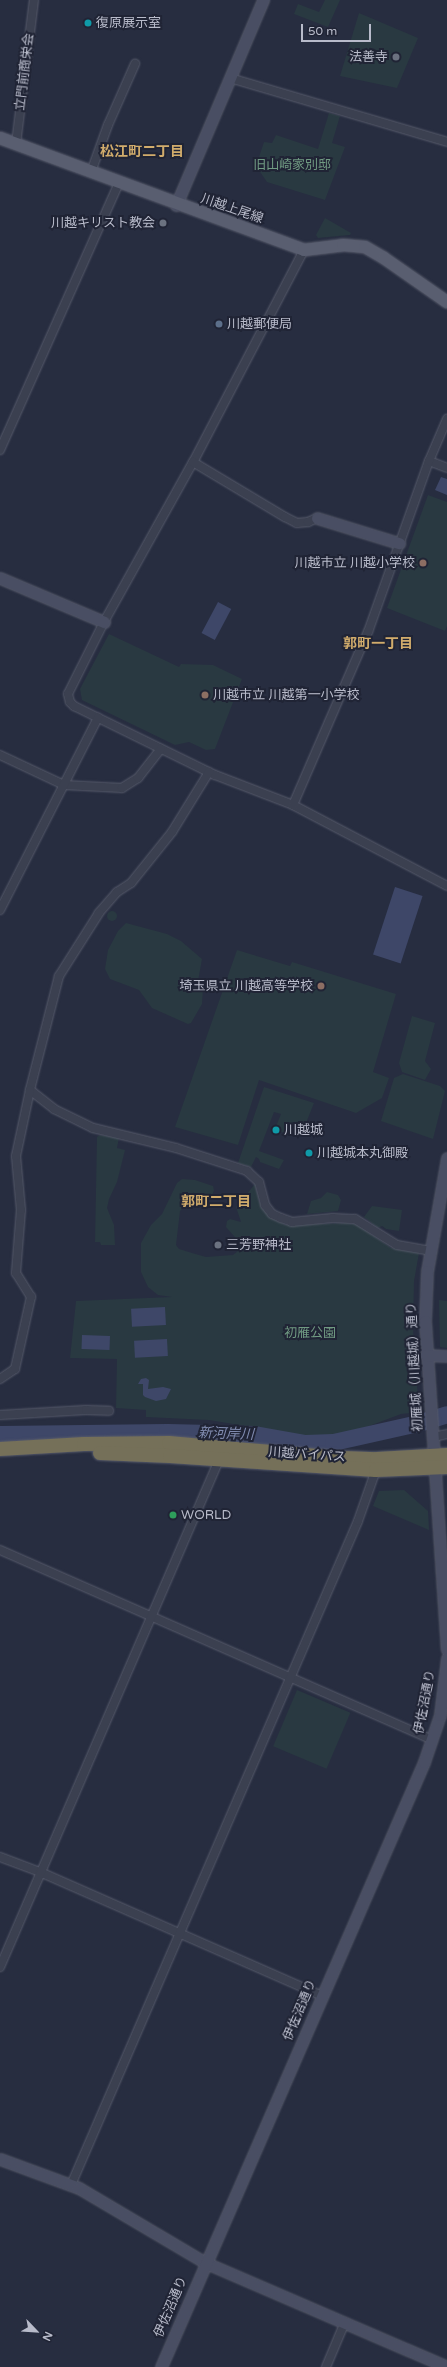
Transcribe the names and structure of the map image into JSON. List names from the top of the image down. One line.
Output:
{"streets":{"highway":["川越バイパス"],"main road":["川越上尾線"],"street":["立門前商栄会","初雁城（川越城）通り","伊佐沼通り"]},"crossings":[["立門前商栄会","川越上尾線"],["初雁城（川越城）通り","川越バイパス"]],"districts":["松江町二丁目","郭町一丁目","郭町二丁目"],"water":["新河岸川"],"parks":["旧山崎家別邸","初雁公園"],"places":["復原展示室","法善寺","川越キリスト教会","川越郵便局","川越市立 川越小学校","川越市立 川越第一小学校","埼玉県立 川越高等学校","川越城","川越城本丸御殿","三芳野神社","WORLD"],"scale_bar":"50 m","north":"bottom right"}
